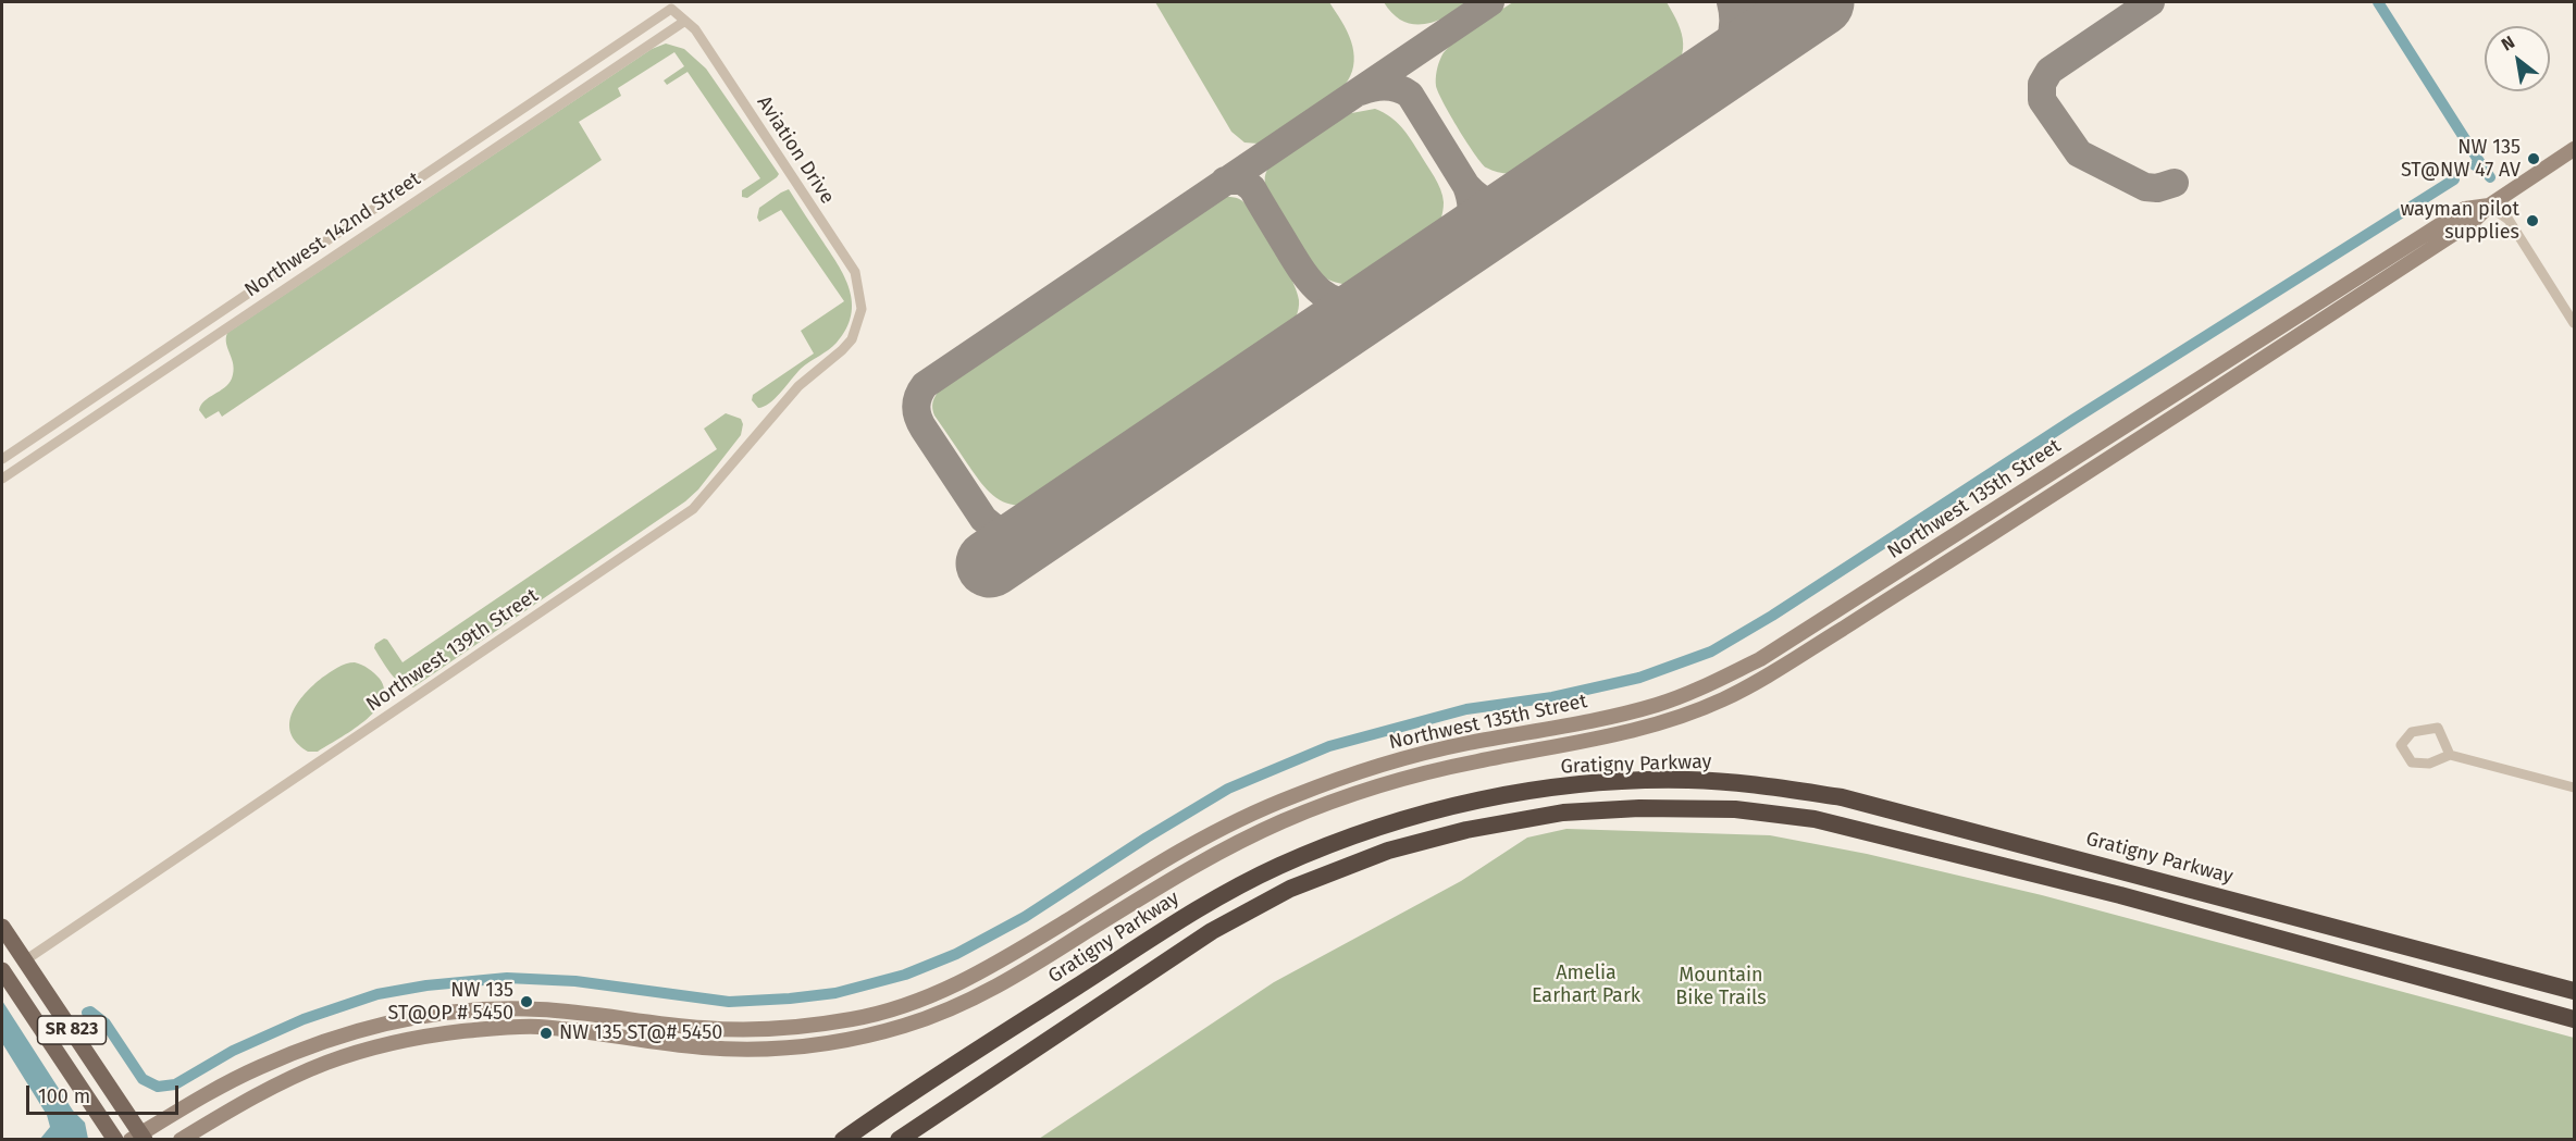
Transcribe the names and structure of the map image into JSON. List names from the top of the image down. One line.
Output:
{"streets":{"highway":["Gratigny Parkway"],"main road":["Northwest 135th Street","SR 823"],"street":["Aviation Drive","Northwest 142nd Street","Northwest 139th Street"]},"crossings":[["Aviation Drive","Northwest 142nd Street"],["Aviation Drive","Northwest 139th Street"],["Northwest 135th Street","SR 823"],["Northwest 139th Street","SR 823"]],"parks":["Amelia Earhart Park","Mountain Bike Trails"],"places":["NW 135 ST@NW 47 AV","wayman pilot supplies","NW 135 ST@OP # 5450","NW 135 ST@# 5450"],"scale_bar":"100 m","north":"top left"}
